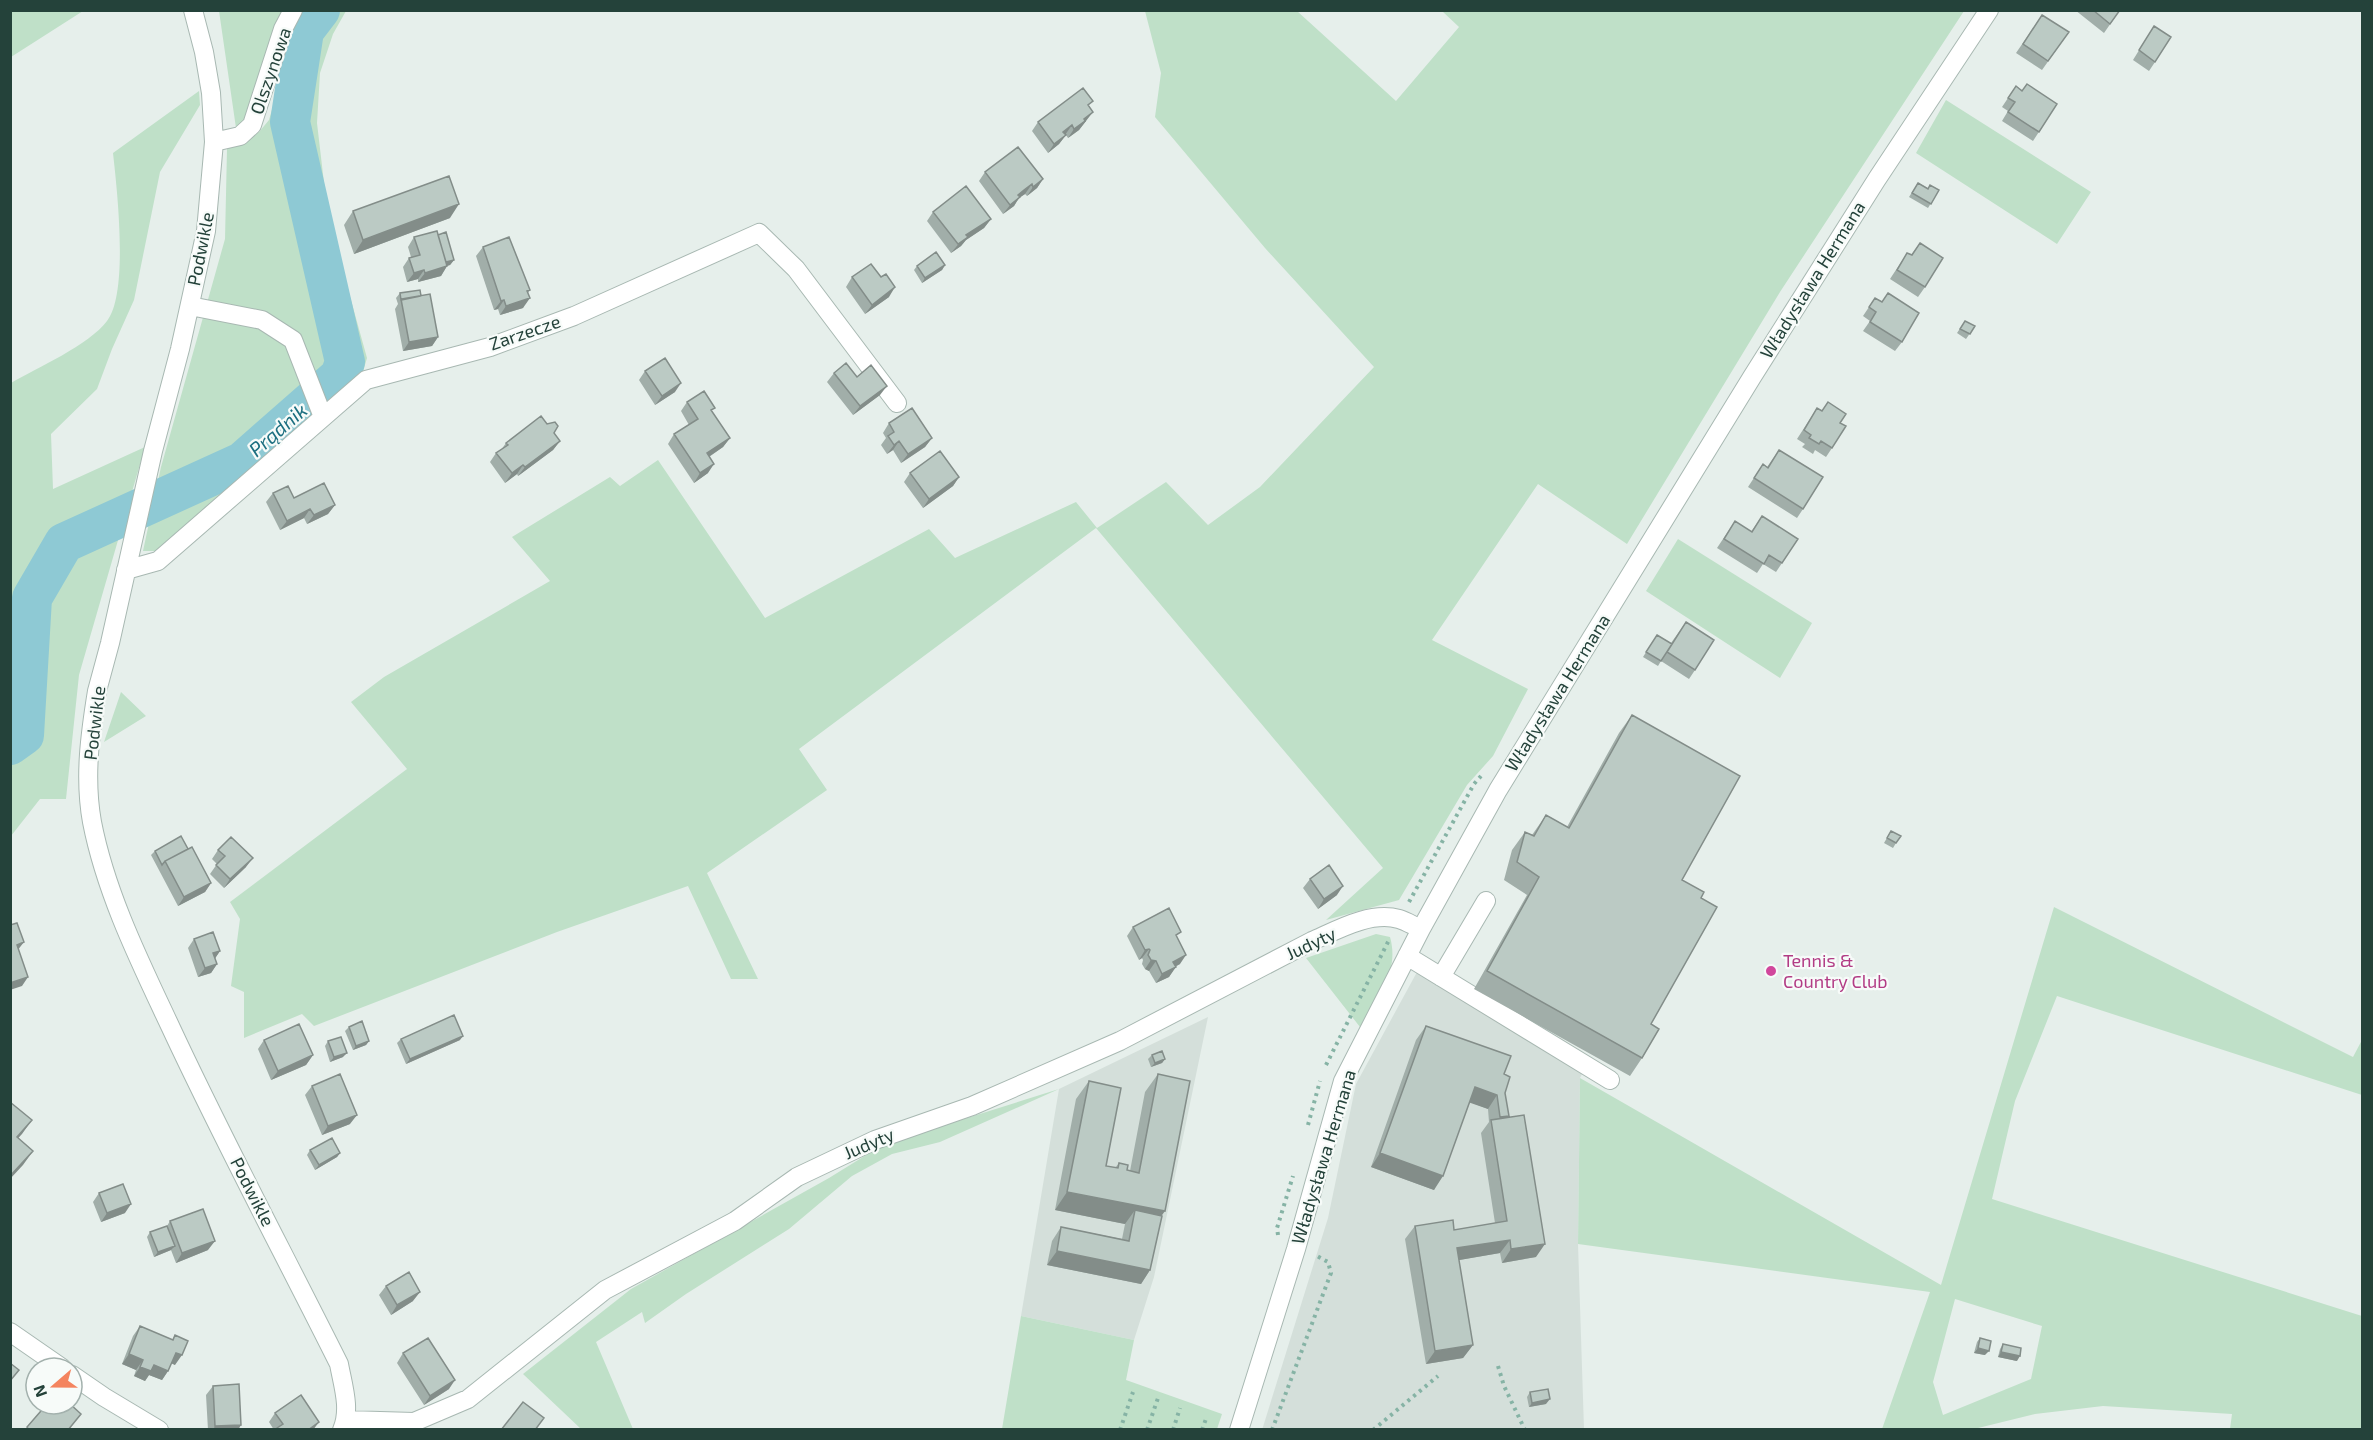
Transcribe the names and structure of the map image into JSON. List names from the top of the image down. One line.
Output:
{"streets":{"street":["Olszynowa","Podwikle","Władysława Hermana","Zarzecze","Judyty"]},"crossings":[["Olszynowa","Podwikle"],["Podwikle","Zarzecze"],["Podwikle","Judyty"],["Władysława Hermana","Judyty"]],"water":["Prądnik"],"places":["Tennis & Country Club"],"north":"left"}
